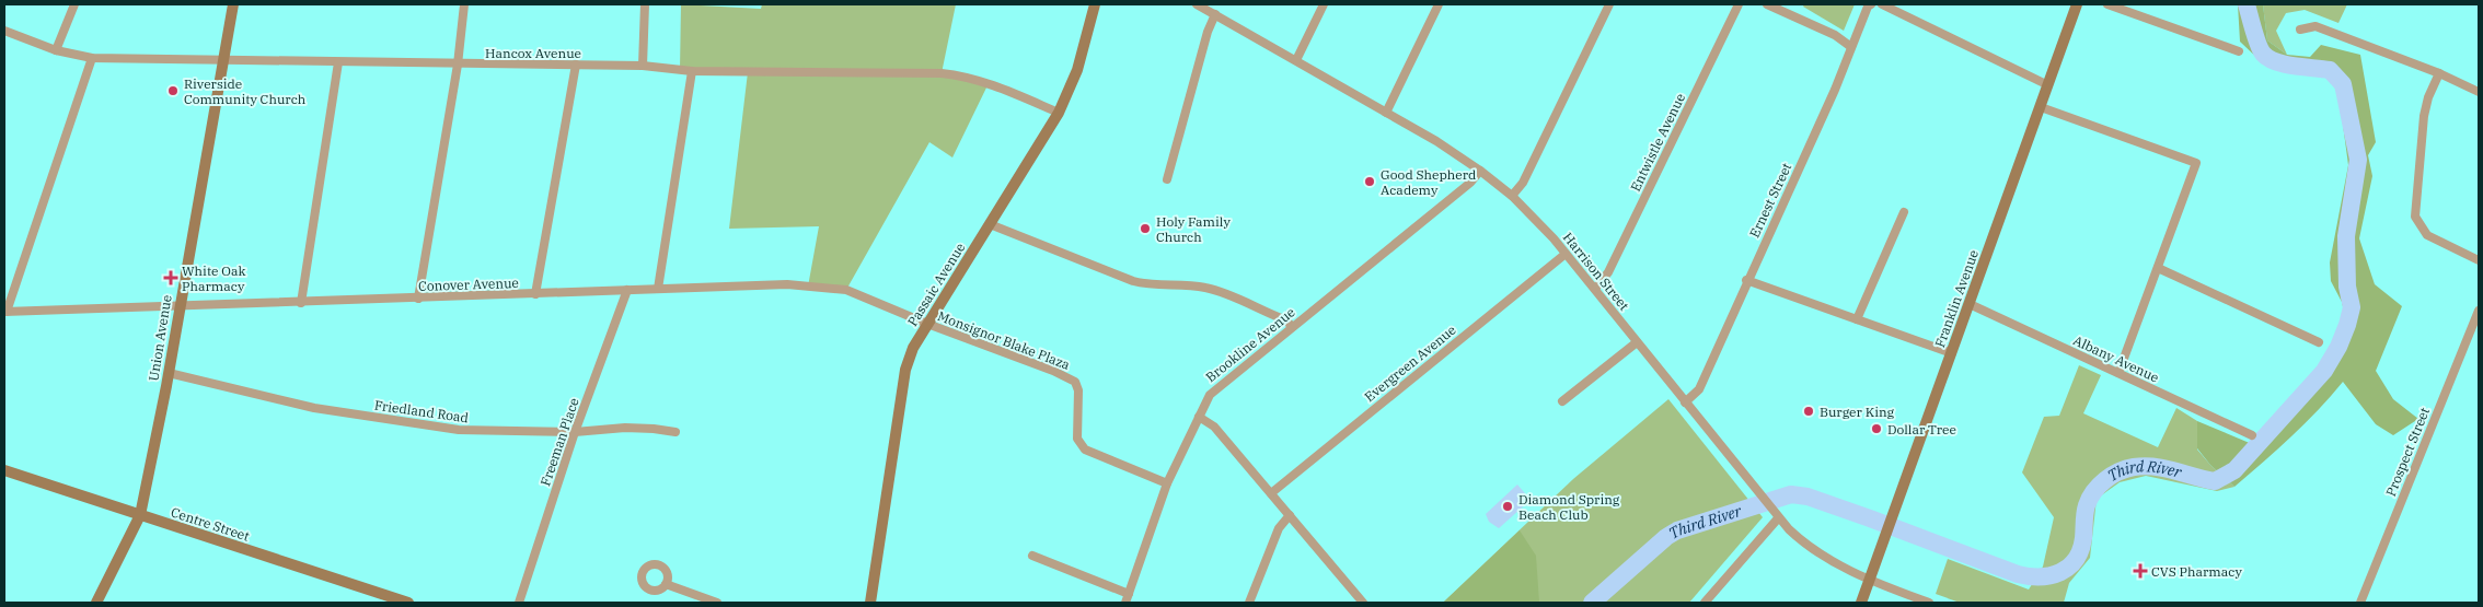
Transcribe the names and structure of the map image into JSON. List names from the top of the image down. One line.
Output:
{"streets":{"street":["Hancox Avenue","Entwistle Avenue","Ernest Street","Harrison Street","Conover Avenue","Passaic Avenue","Franklin Avenue","Union Avenue","Monsignor Blake Plaza","Brookline Avenue","Albany Avenue","Evergreen Avenue","Friedland Road","Freeman Place","Prospect Street","Centre Street"]},"crossings":[["Hancox Avenue","Passaic Avenue"],["Hancox Avenue","Union Avenue"],["Entwistle Avenue","Harrison Street"],["Ernest Street","Harrison Street"],["Harrison Street","Franklin Avenue"],["Harrison Street","Brookline Avenue"],["Harrison Street","Evergreen Avenue"],["Conover Avenue","Passaic Avenue"],["Conover Avenue","Union Avenue"],["Conover Avenue","Monsignor Blake Plaza"],["Conover Avenue","Freeman Place"],["Passaic Avenue","Monsignor Blake Plaza"],["Franklin Avenue","Albany Avenue"],["Union Avenue","Friedland Road"],["Union Avenue","Centre Street"],["Monsignor Blake Plaza","Brookline Avenue"],["Friedland Road","Freeman Place"]],"water":["Third River"],"places":{"other":["Riverside Community Church","Good Shepherd Academy","Holy Family Church","Burger King","Dollar Tree","Diamond Spring Beach Club"],"health":["White Oak Pharmacy","CVS Pharmacy"]}}
